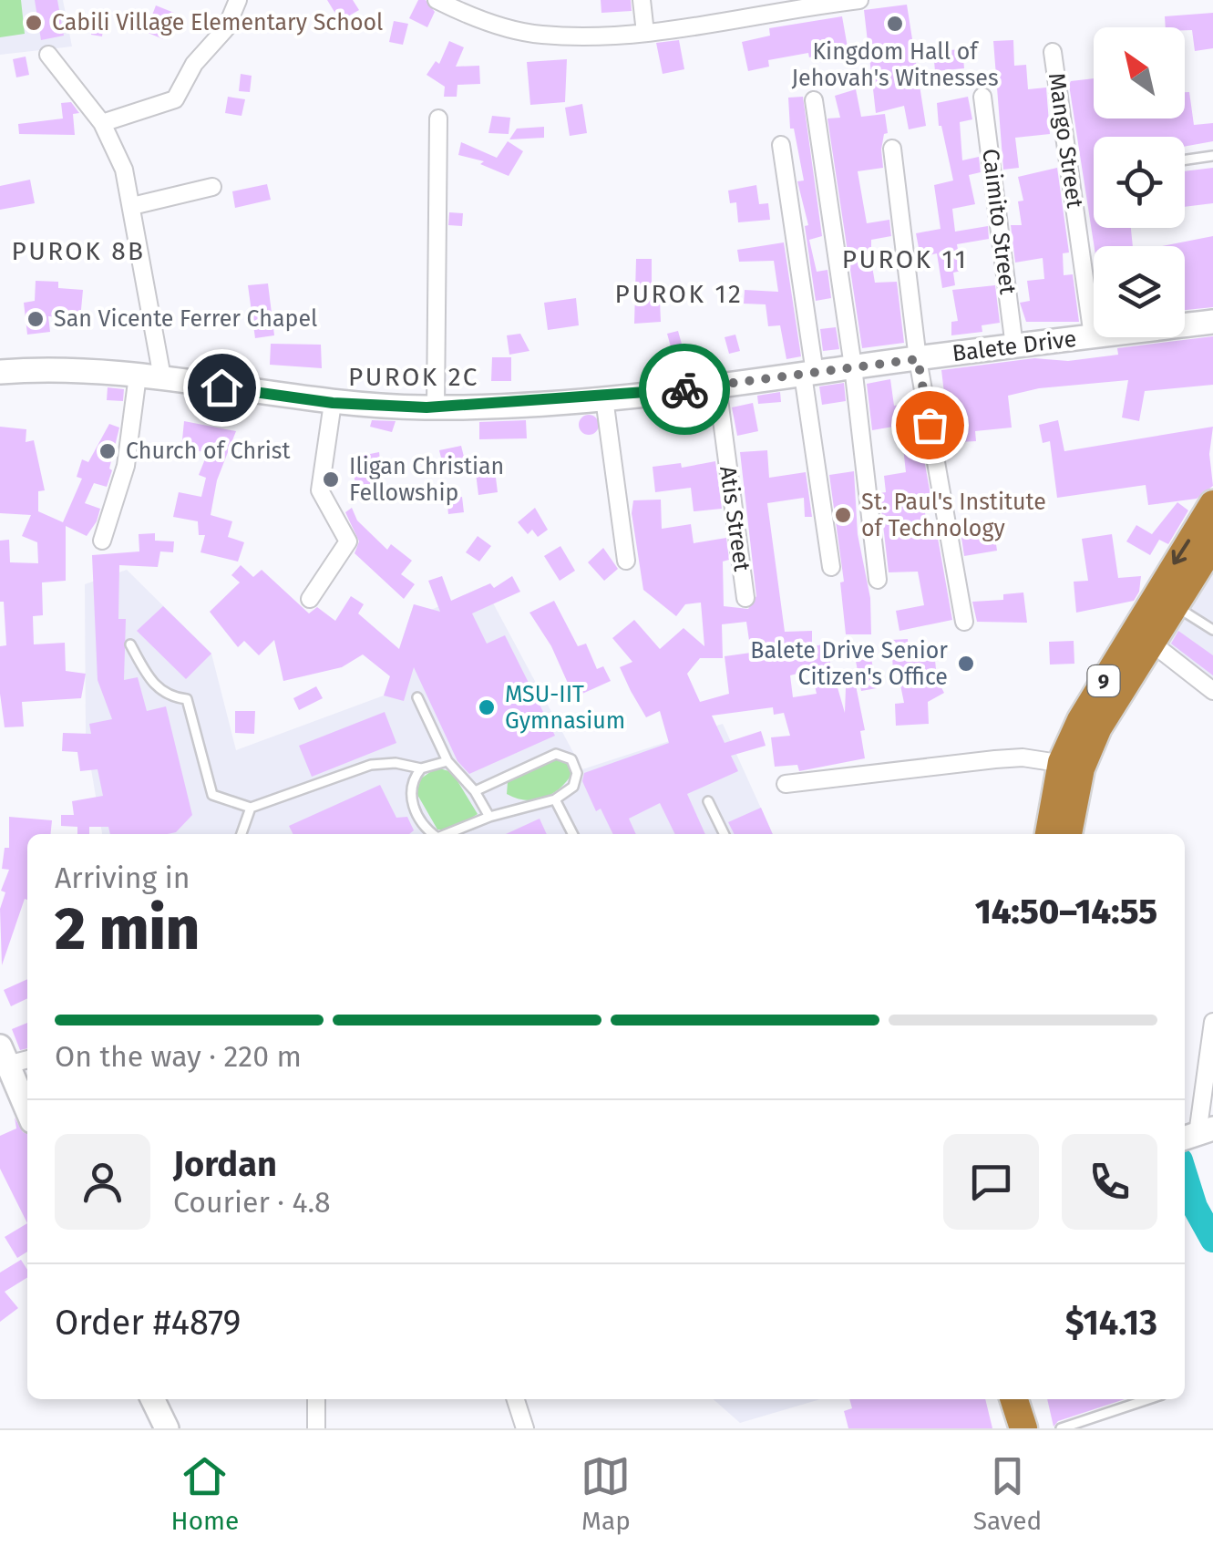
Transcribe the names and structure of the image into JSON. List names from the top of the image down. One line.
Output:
{"streets":{"highway":["9"],"street":["Mango Street","Caimito Street","Balete Drive","Atis Street"]},"crossings":[["Mango Street","Balete Drive"],["Caimito Street","Balete Drive"],["Balete Drive","Atis Street"]],"districts":["PUROK 8B","PUROK 11","PUROK 12","PUROK 2C"],"places":["Cabili Village Elementary School","Kingdom Hall of Jehovah's Witnesses","San Vicente Ferrer Chapel","Church of Christ","Iligan Christian Fellowship","St. Paul's Institute of Technology","Balete Drive Senior Citizen's Office","MSU-IIT Gymnasium"],"north":"top left","page":{"heading":["2 min","Arriving in","14:50–14:55"],"panel":["Jordan","Courier · 4.8","Order #4879","$14.13"],"bar":"On the way · 220 m","tabs":["Home","Map","Saved"]}}
